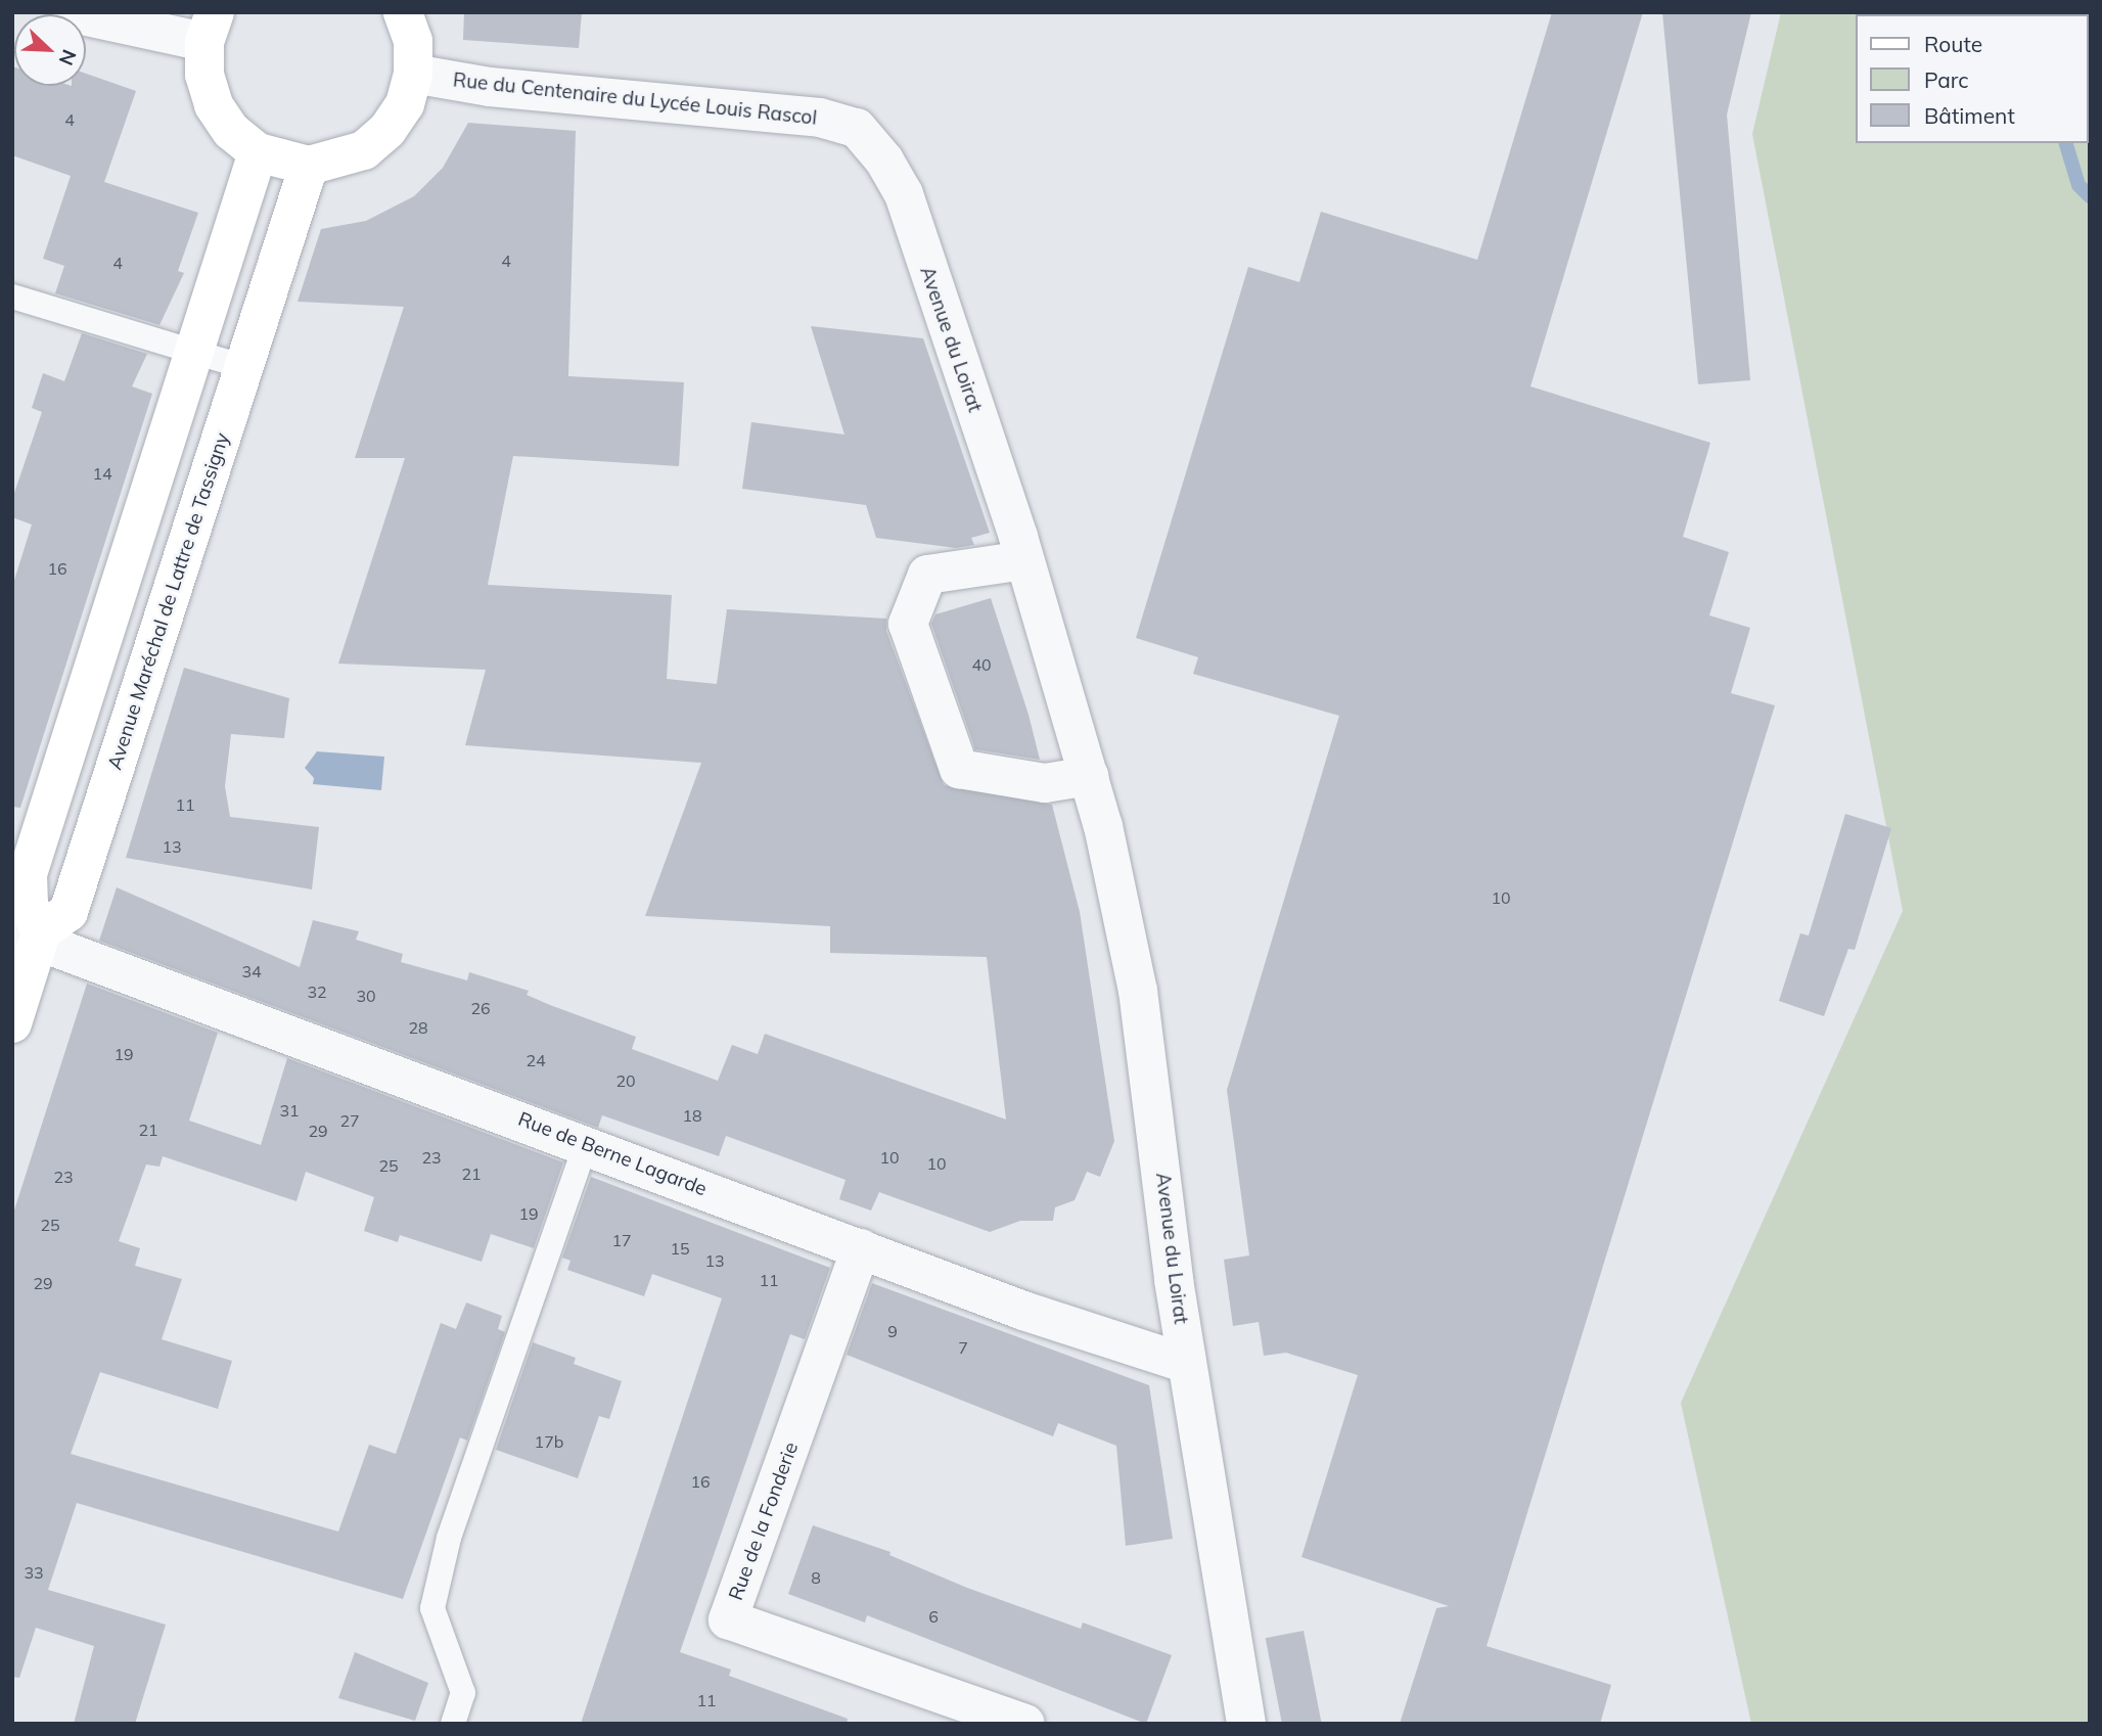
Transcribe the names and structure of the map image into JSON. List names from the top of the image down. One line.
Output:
{"streets":{"main road":["Avenue Maréchal de Lattre de Tassigny"],"street":["Rue du Centenaire du Lycée Louis Rascol","Avenue du Loirat","Rue de Berne Lagarde","Rue de la Fonderie"]},"crossings":[["Rue du Centenaire du Lycée Louis Rascol","Avenue du Loirat"],["Avenue du Loirat","Rue de Berne Lagarde"],["Avenue Maréchal de Lattre de Tassigny","Rue de Berne Lagarde"],["Rue de Berne Lagarde","Rue de la Fonderie"]],"house_numbers":["4","4","4","14","16","40","11","13","10","34","32","30","26","28","19","24","20","31","18","27","21","29","23","10","10","25","21","23","19","25","17","15","13","11","29","9","7","17b","16","33","8","6","11"],"legend":["Route","Parc","Bâtiment"],"north":"bottom right"}
